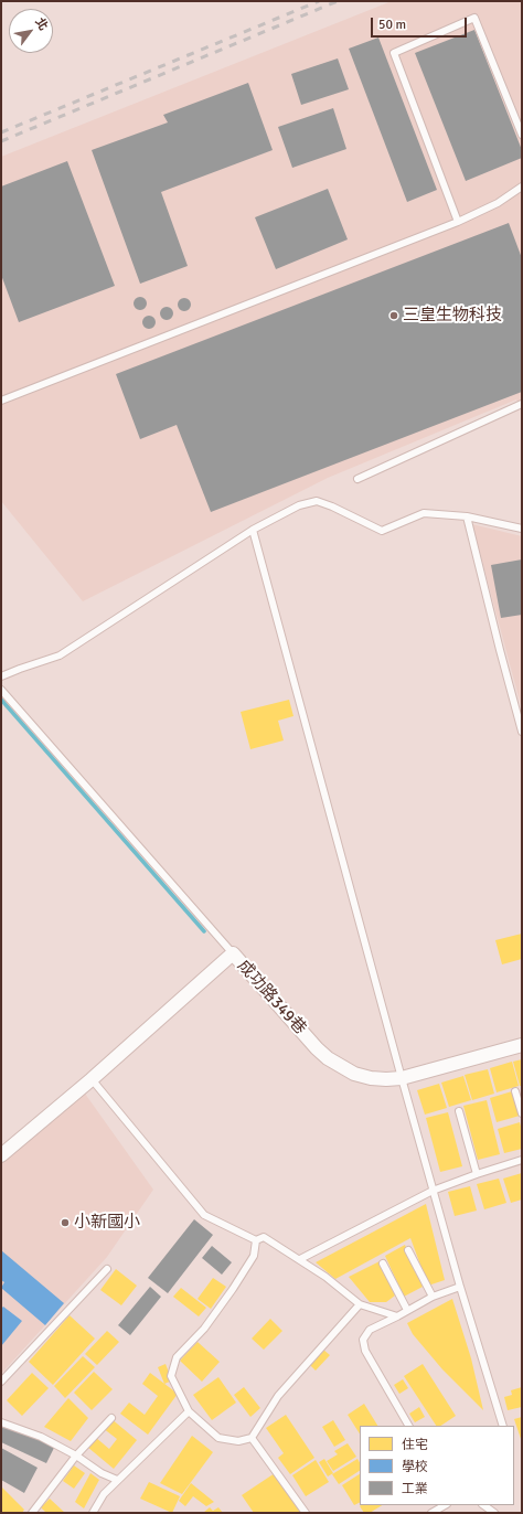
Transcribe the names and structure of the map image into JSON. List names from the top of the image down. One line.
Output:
{"streets":{"street":["成功路349巷"]},"places":["三皇生物科技","小新國小"],"legend":["住宅","學校","工業"],"scale_bar":"50 m","north":"top right"}
